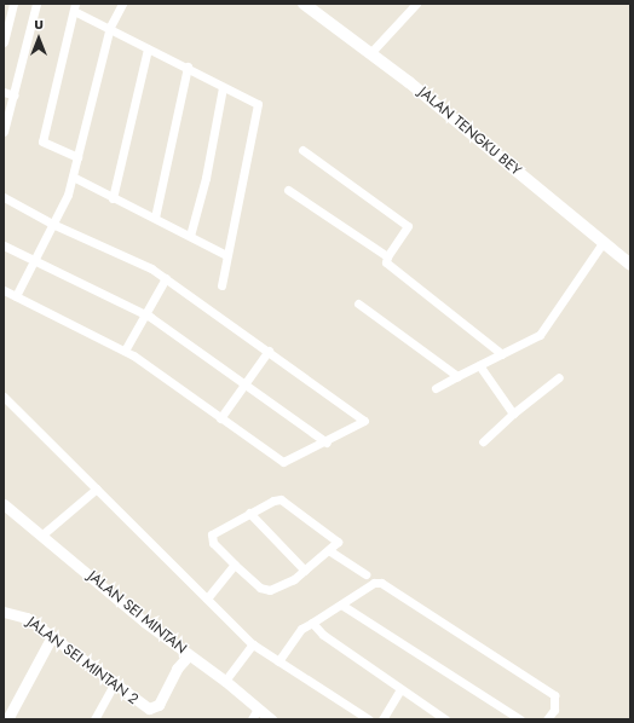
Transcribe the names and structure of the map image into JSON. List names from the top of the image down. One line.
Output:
{"streets":{"main road":["JALAN TENGKU BEY"],"street":["JALAN SEI MINTAN","JALAN SEI MINTAN 2"]},"crossings":[["JALAN SEI MINTAN","JALAN SEI MINTAN 2"]],"north":"top"}
